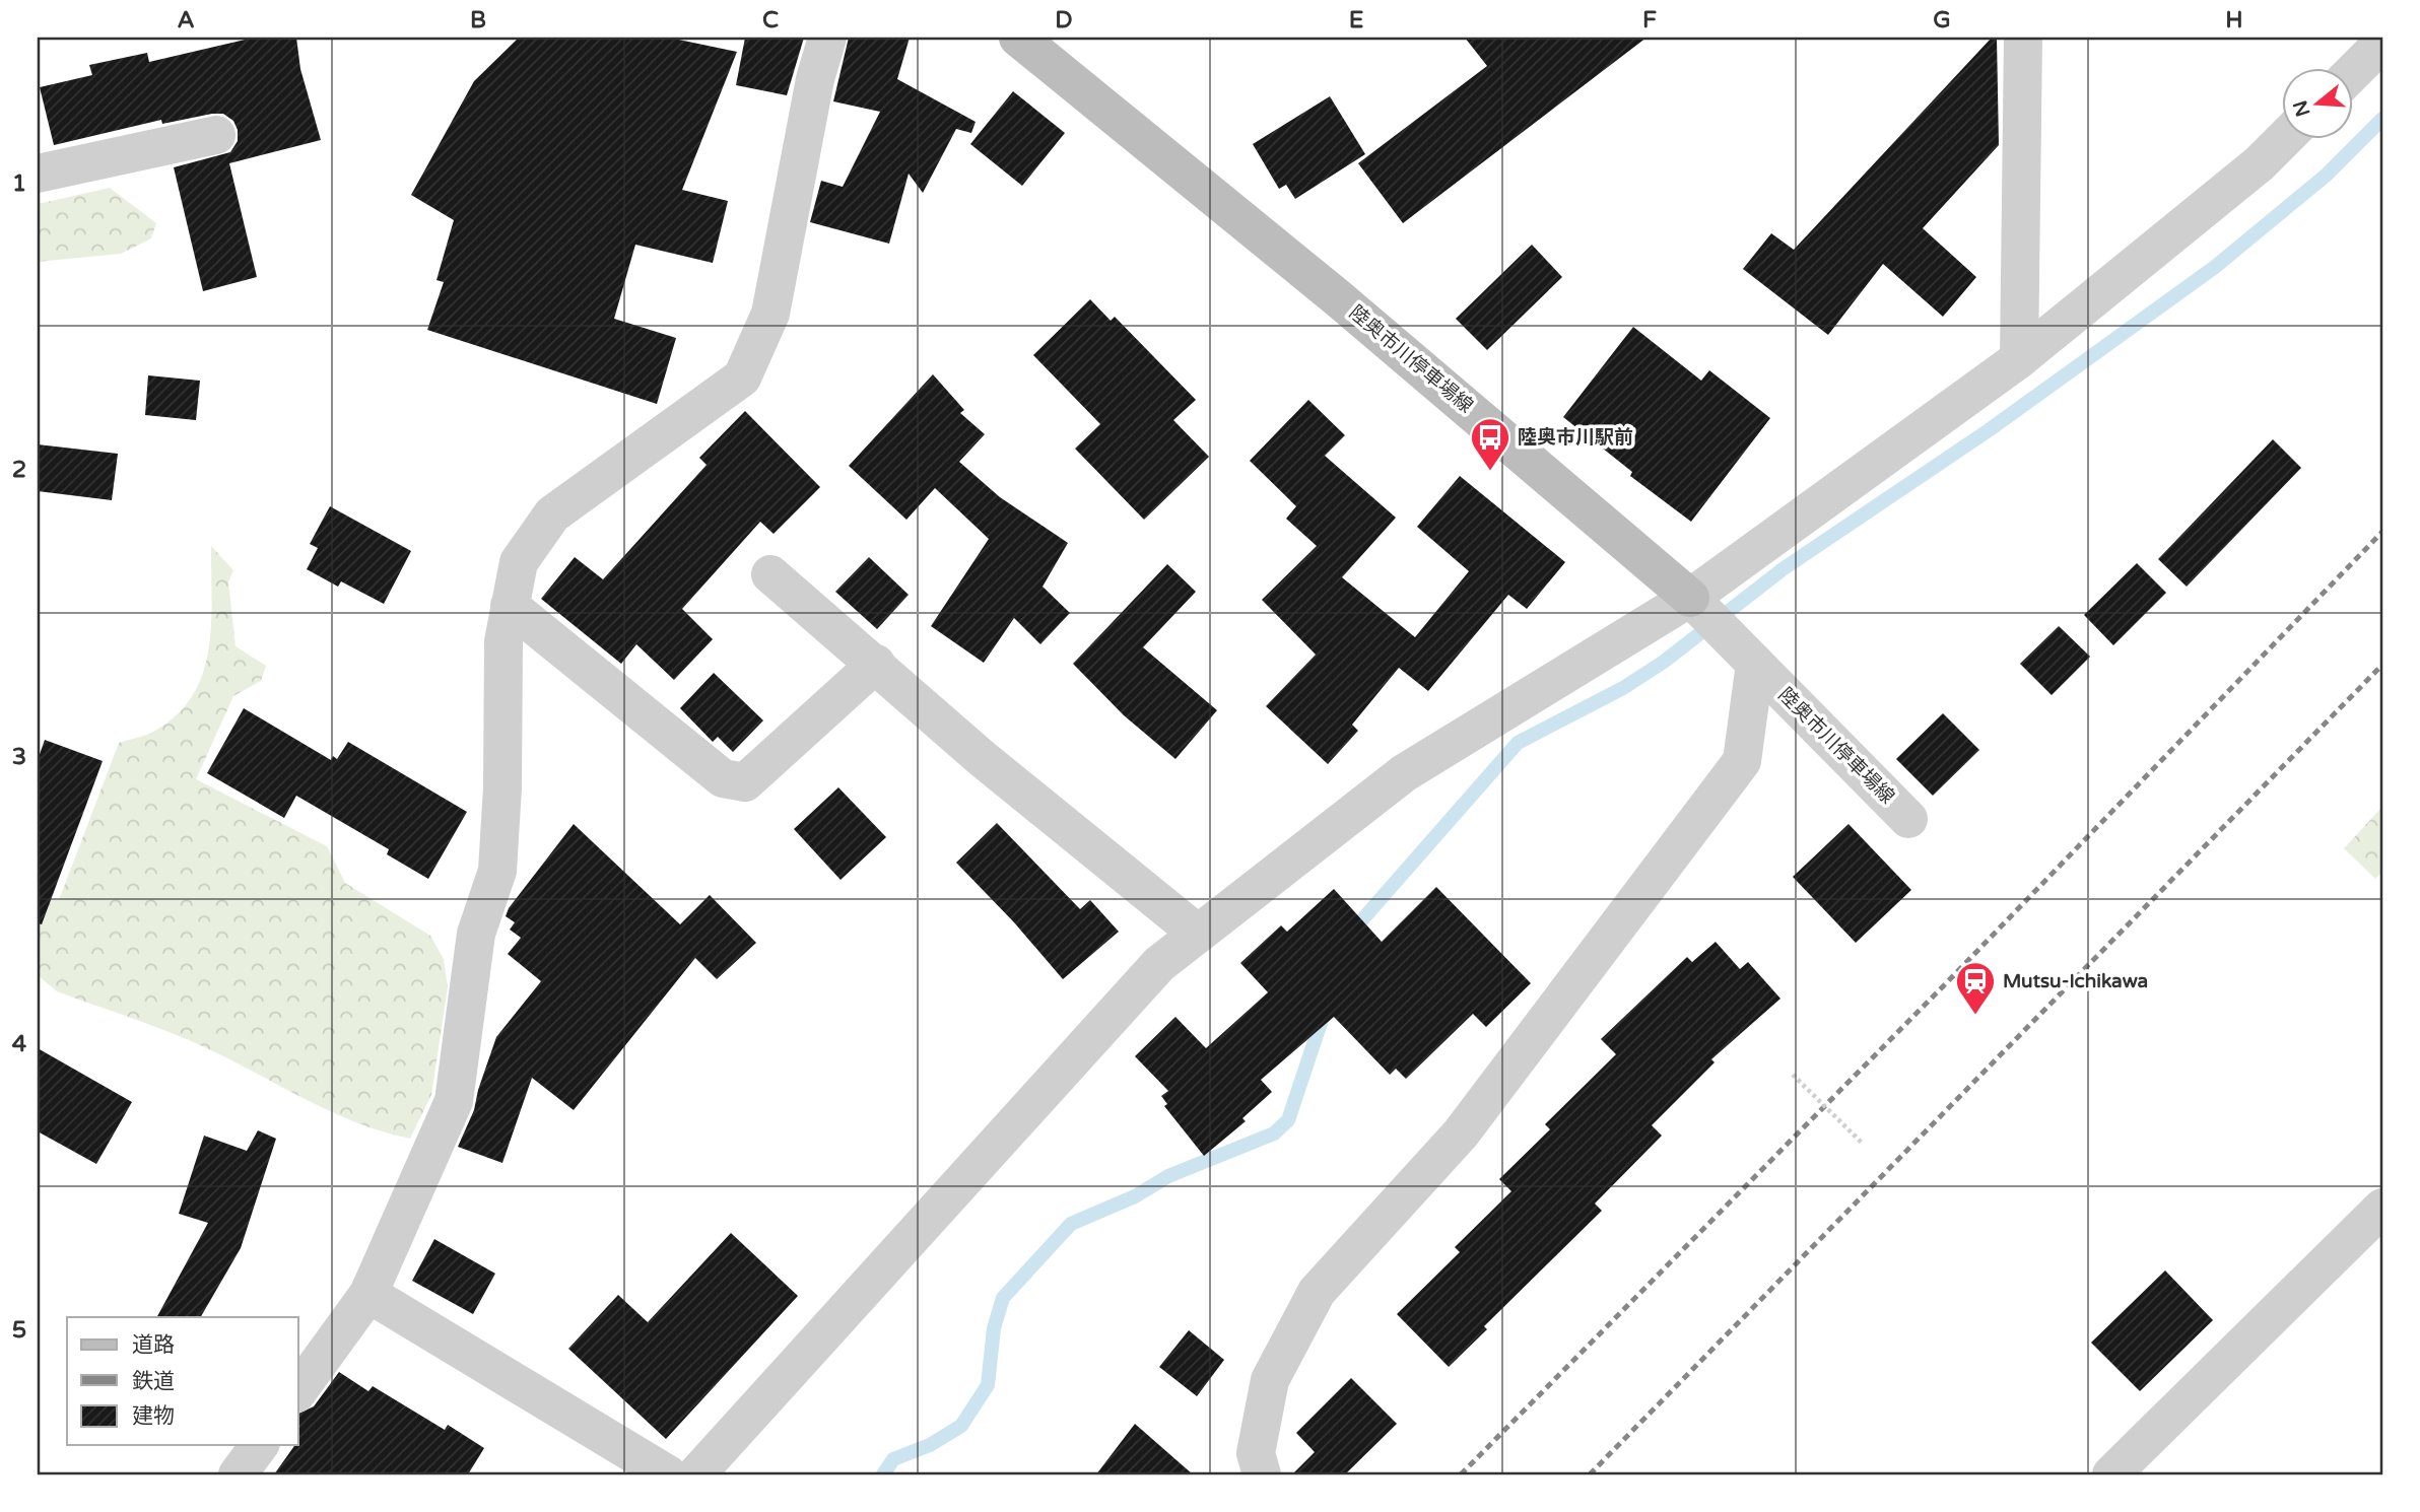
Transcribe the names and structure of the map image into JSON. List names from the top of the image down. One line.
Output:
{"streets":{"main road":["陸奥市川停車場線"]},"places":{"bus stop":["陸奥市川駅前"],"station":["Mutsu-Ichikawa"]},"legend":["道路","鉄道","建物"],"north":"left","grid":{"columns":["A","B","C","D","E","F","G","H"],"rows":["1","2","3","4","5"]}}
